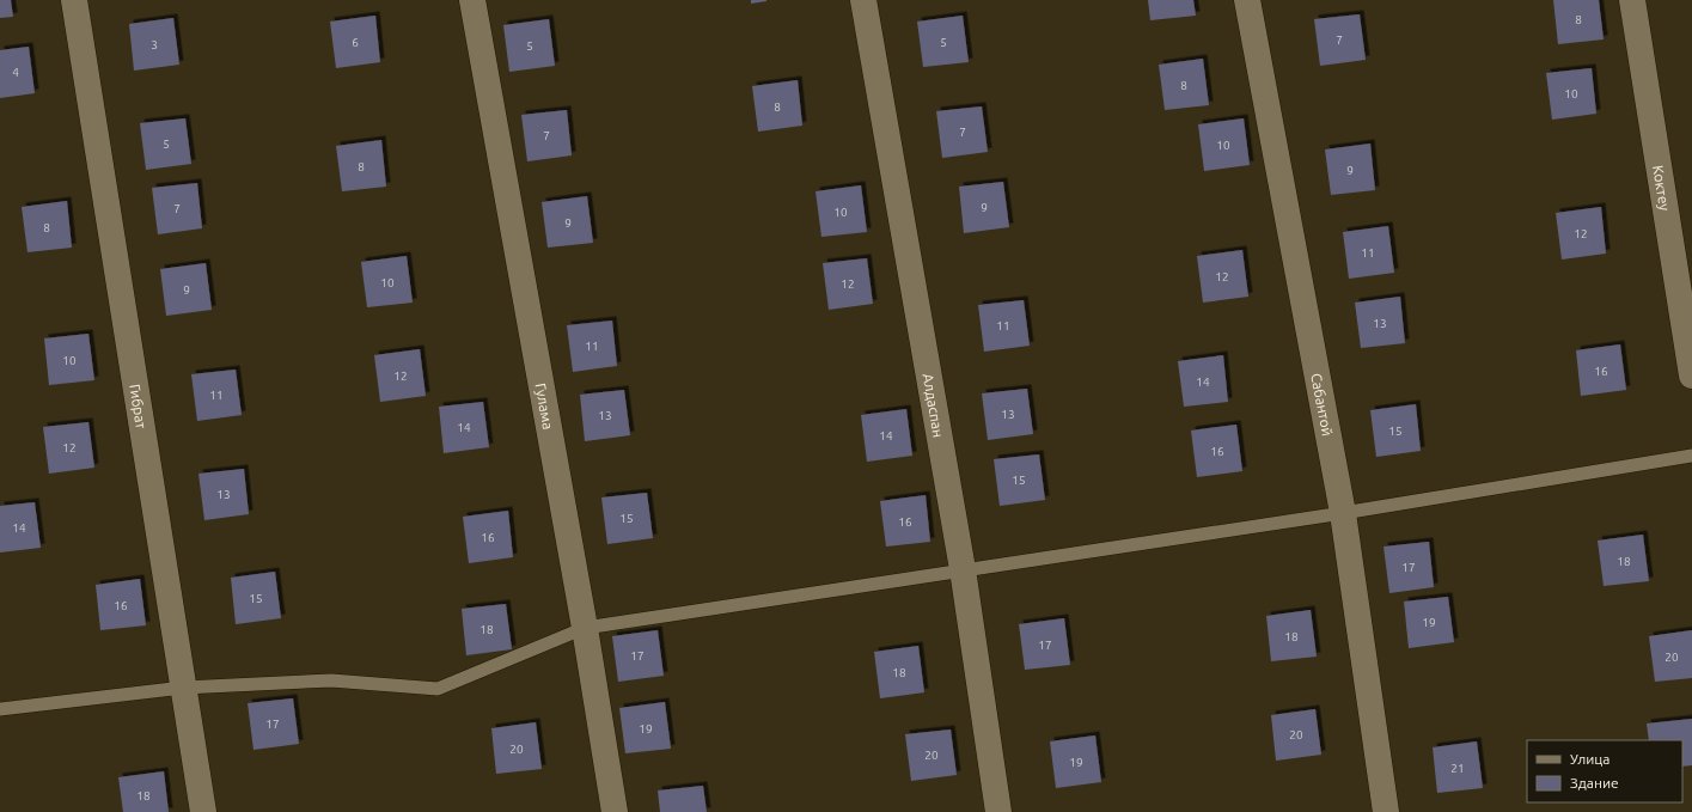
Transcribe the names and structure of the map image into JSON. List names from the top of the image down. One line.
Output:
{"streets":{"street":["Коктеу","Гулама","Алдаспан","Сабантой","Гибрат"]},"house_numbers":["8","7","6","5","3","5","4","8","10","8","7","7","5","10","8","9","9","7","10","9","8","12","11","12","10","12","9","13","11","11","10","16","12","14","11","13","13","14","15","14","12","16","15","13","15","16","14","16","18","17","15","16","19","18","18","17","17","20","18","17","19","20","20","20","19","21","18"],"legend":["Улица","Здание"]}
